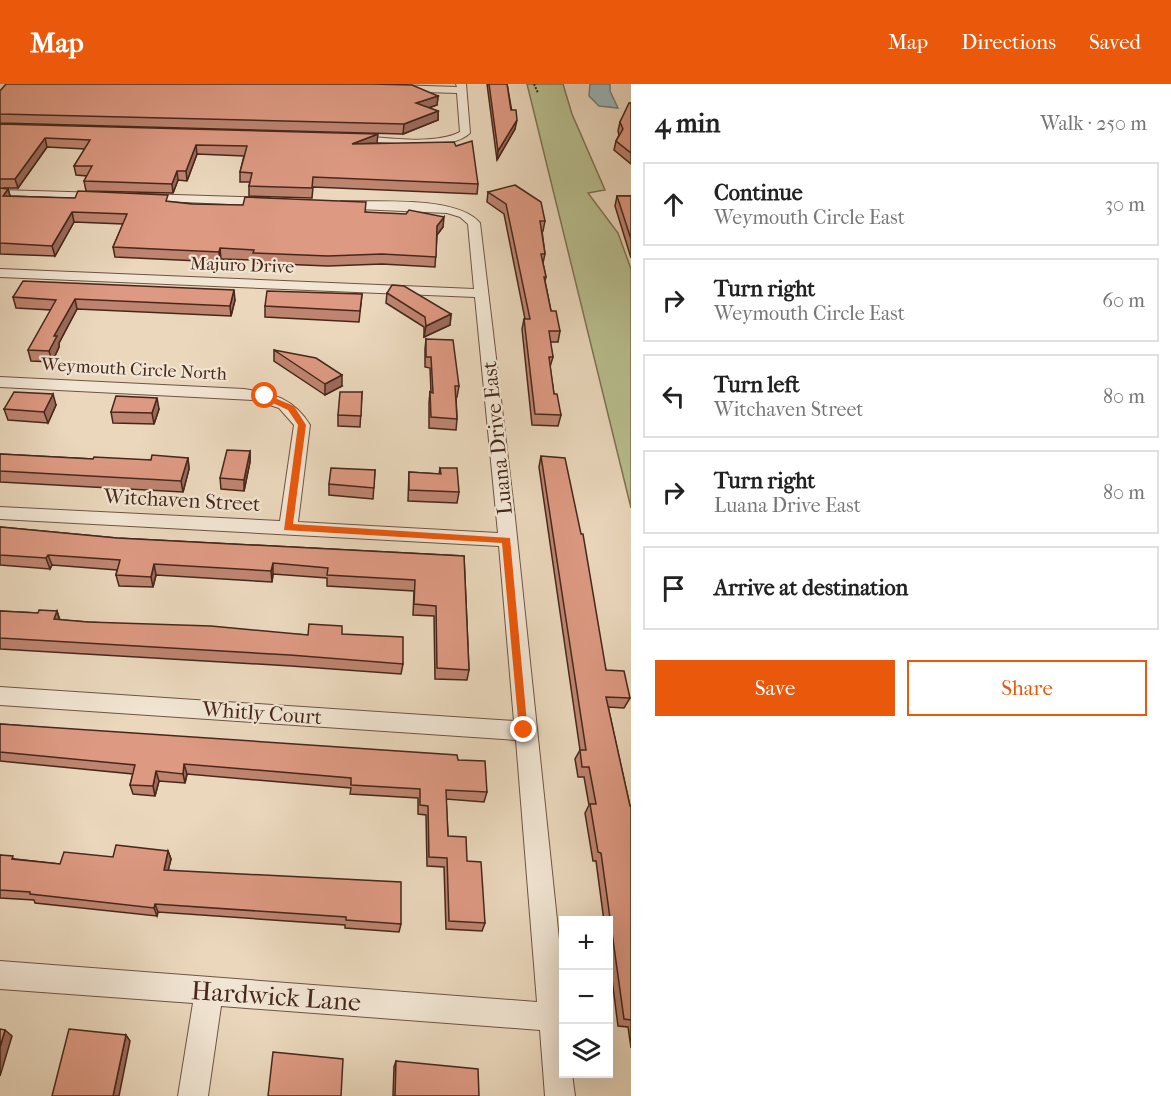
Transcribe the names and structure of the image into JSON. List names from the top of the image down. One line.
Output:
{"streets":{"street":["Majuro Drive","Weymouth Circle North","Luana Drive East","Witchaven Street","Whitly Court","Hardwick Lane"]},"crossings":[["Majuro Drive","Luana Drive East"],["Weymouth Circle North","Witchaven Street"],["Luana Drive East","Witchaven Street"],["Luana Drive East","Whitly Court"],["Luana Drive East","Hardwick Lane"]],"page":{"header":"Map","nav":["Map","Directions","Saved"],"heading":["4 min","Walk · 250 m"],"list":[["Continue","Weymouth Circle East","30 m"],["Turn right","Weymouth Circle East","60 m"],["Turn left","Witchaven Street","80 m"],["Turn right","Luana Drive East","80 m"],"Arrive at destination"],"buttons":["Save","Share"],"map_buttons":["+","−"]}}
